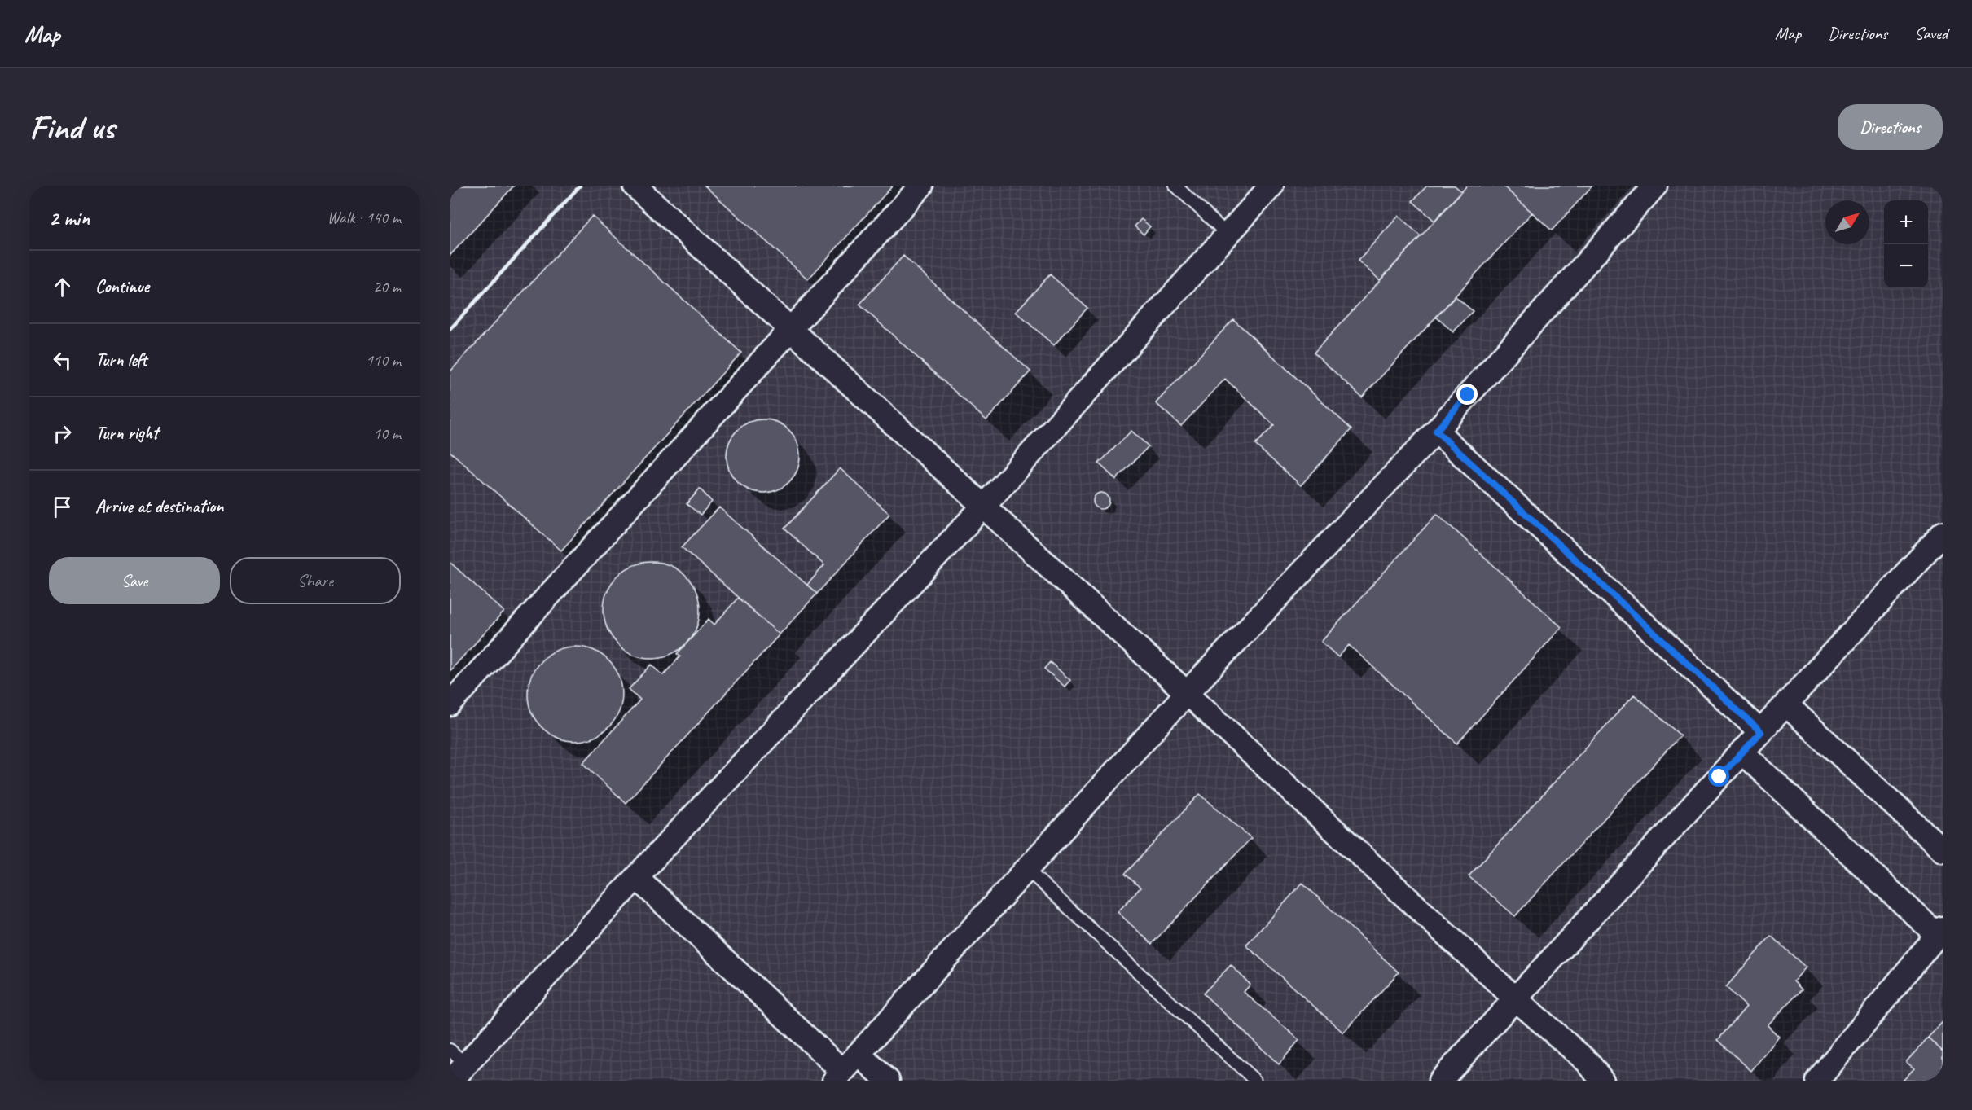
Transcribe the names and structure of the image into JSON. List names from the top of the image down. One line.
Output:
{"north":"top right","page":{"header":"Map","nav":["Map","Directions","Saved"],"buttons":["Directions",["Save","Share"]],"title":"Find us","heading":["2 min","Walk · 140 m"],"map_buttons":["+","−"],"list":[["Continue","20 m"],["Turn left","110 m"],["Turn right","10 m"],"Arrive at destination"]}}
